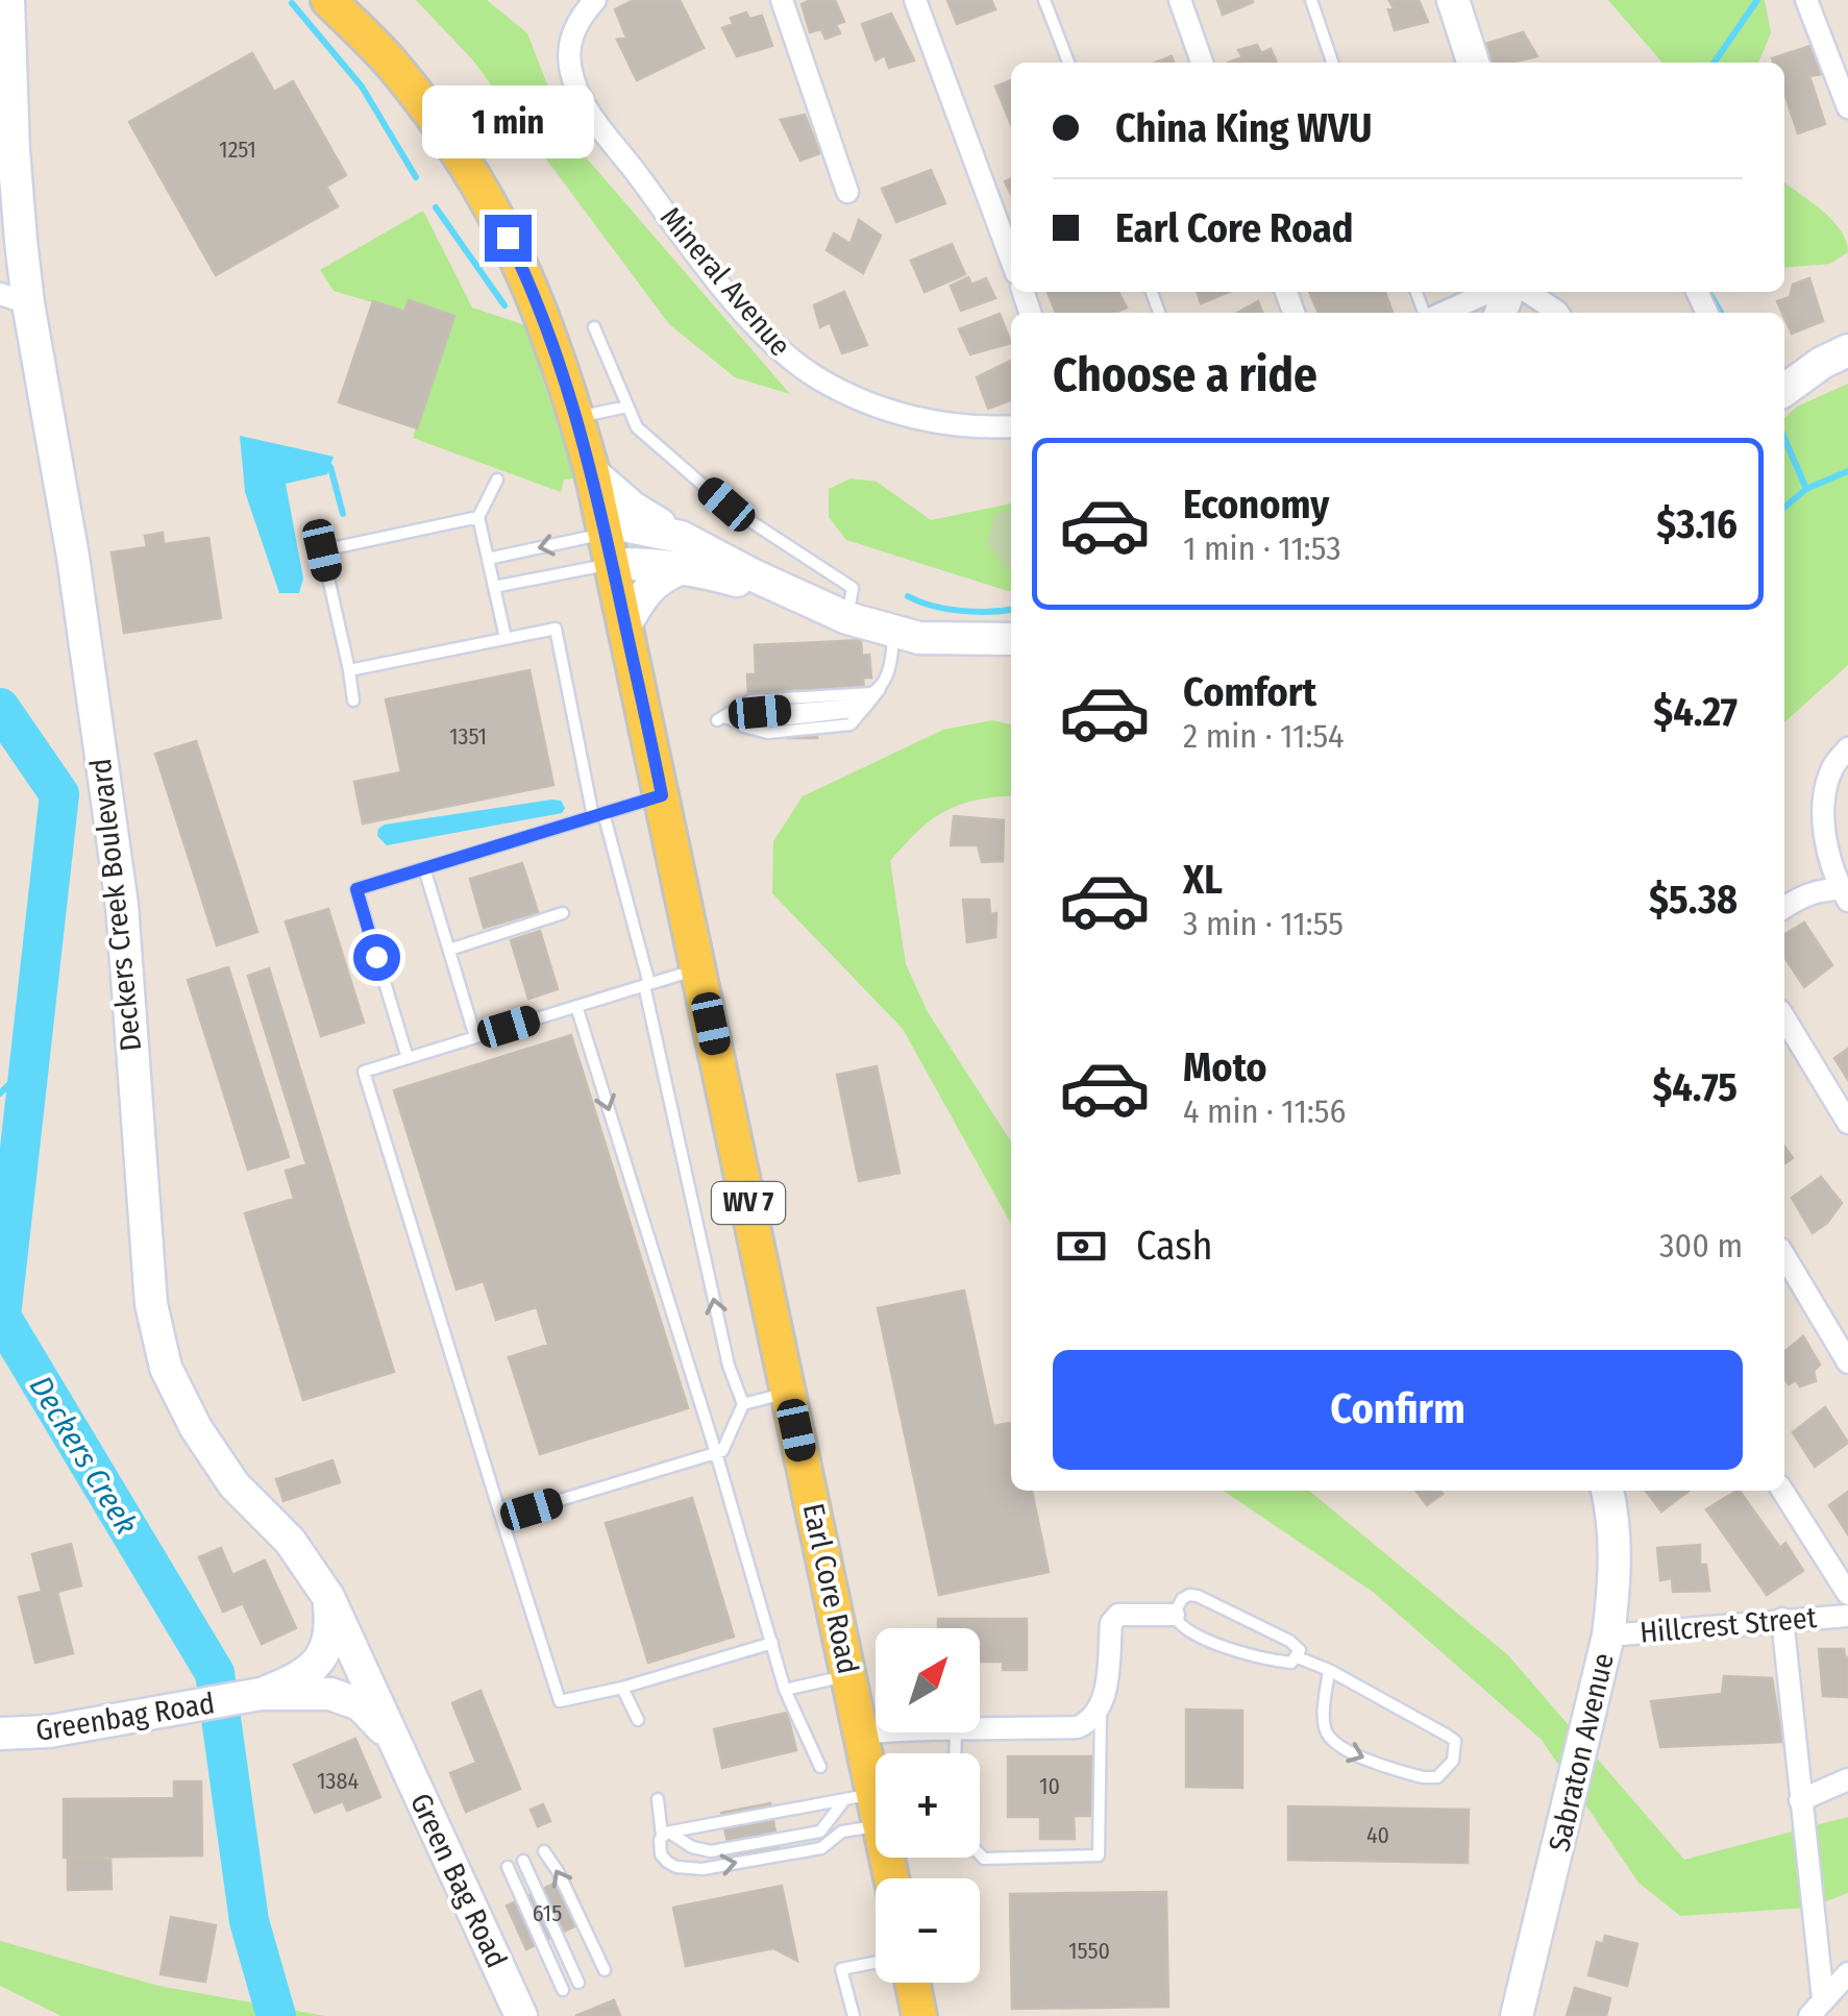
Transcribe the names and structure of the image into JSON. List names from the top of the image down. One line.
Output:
{"streets":{"main road":["WV 7","Earl Core Road"],"street":["Mineral Avenue","Deckers Creek Boulevard","Hillcrest Street","Greenbag Road","Sabraton Avenue","Green Bag Road"]},"crossings":[["Deckers Creek Boulevard","Greenbag Road"],["Deckers Creek Boulevard","Green Bag Road"],["Hillcrest Street","Sabraton Avenue"],["Greenbag Road","Green Bag Road"]],"water":["Deckers Creek"],"house_numbers":["1251","1351","1384","10","40","615","1550"],"north":"top right","page":{"banner":["China King WVU","Earl Core Road"],"bubble":"1 min","heading":"Choose a ride","list":[{"name":"Economy","note":"1 min · 11:53","value":"$3.16"},{"name":"Comfort","note":"2 min · 11:54","value":"$4.27"},{"name":"XL","note":"3 min · 11:55","value":"$5.38"},{"name":"Moto","note":"4 min · 11:56","value":"$4.75"}],"pay":["Cash","300 m"],"buttons":"Confirm","map_buttons":["+","−"]}}
